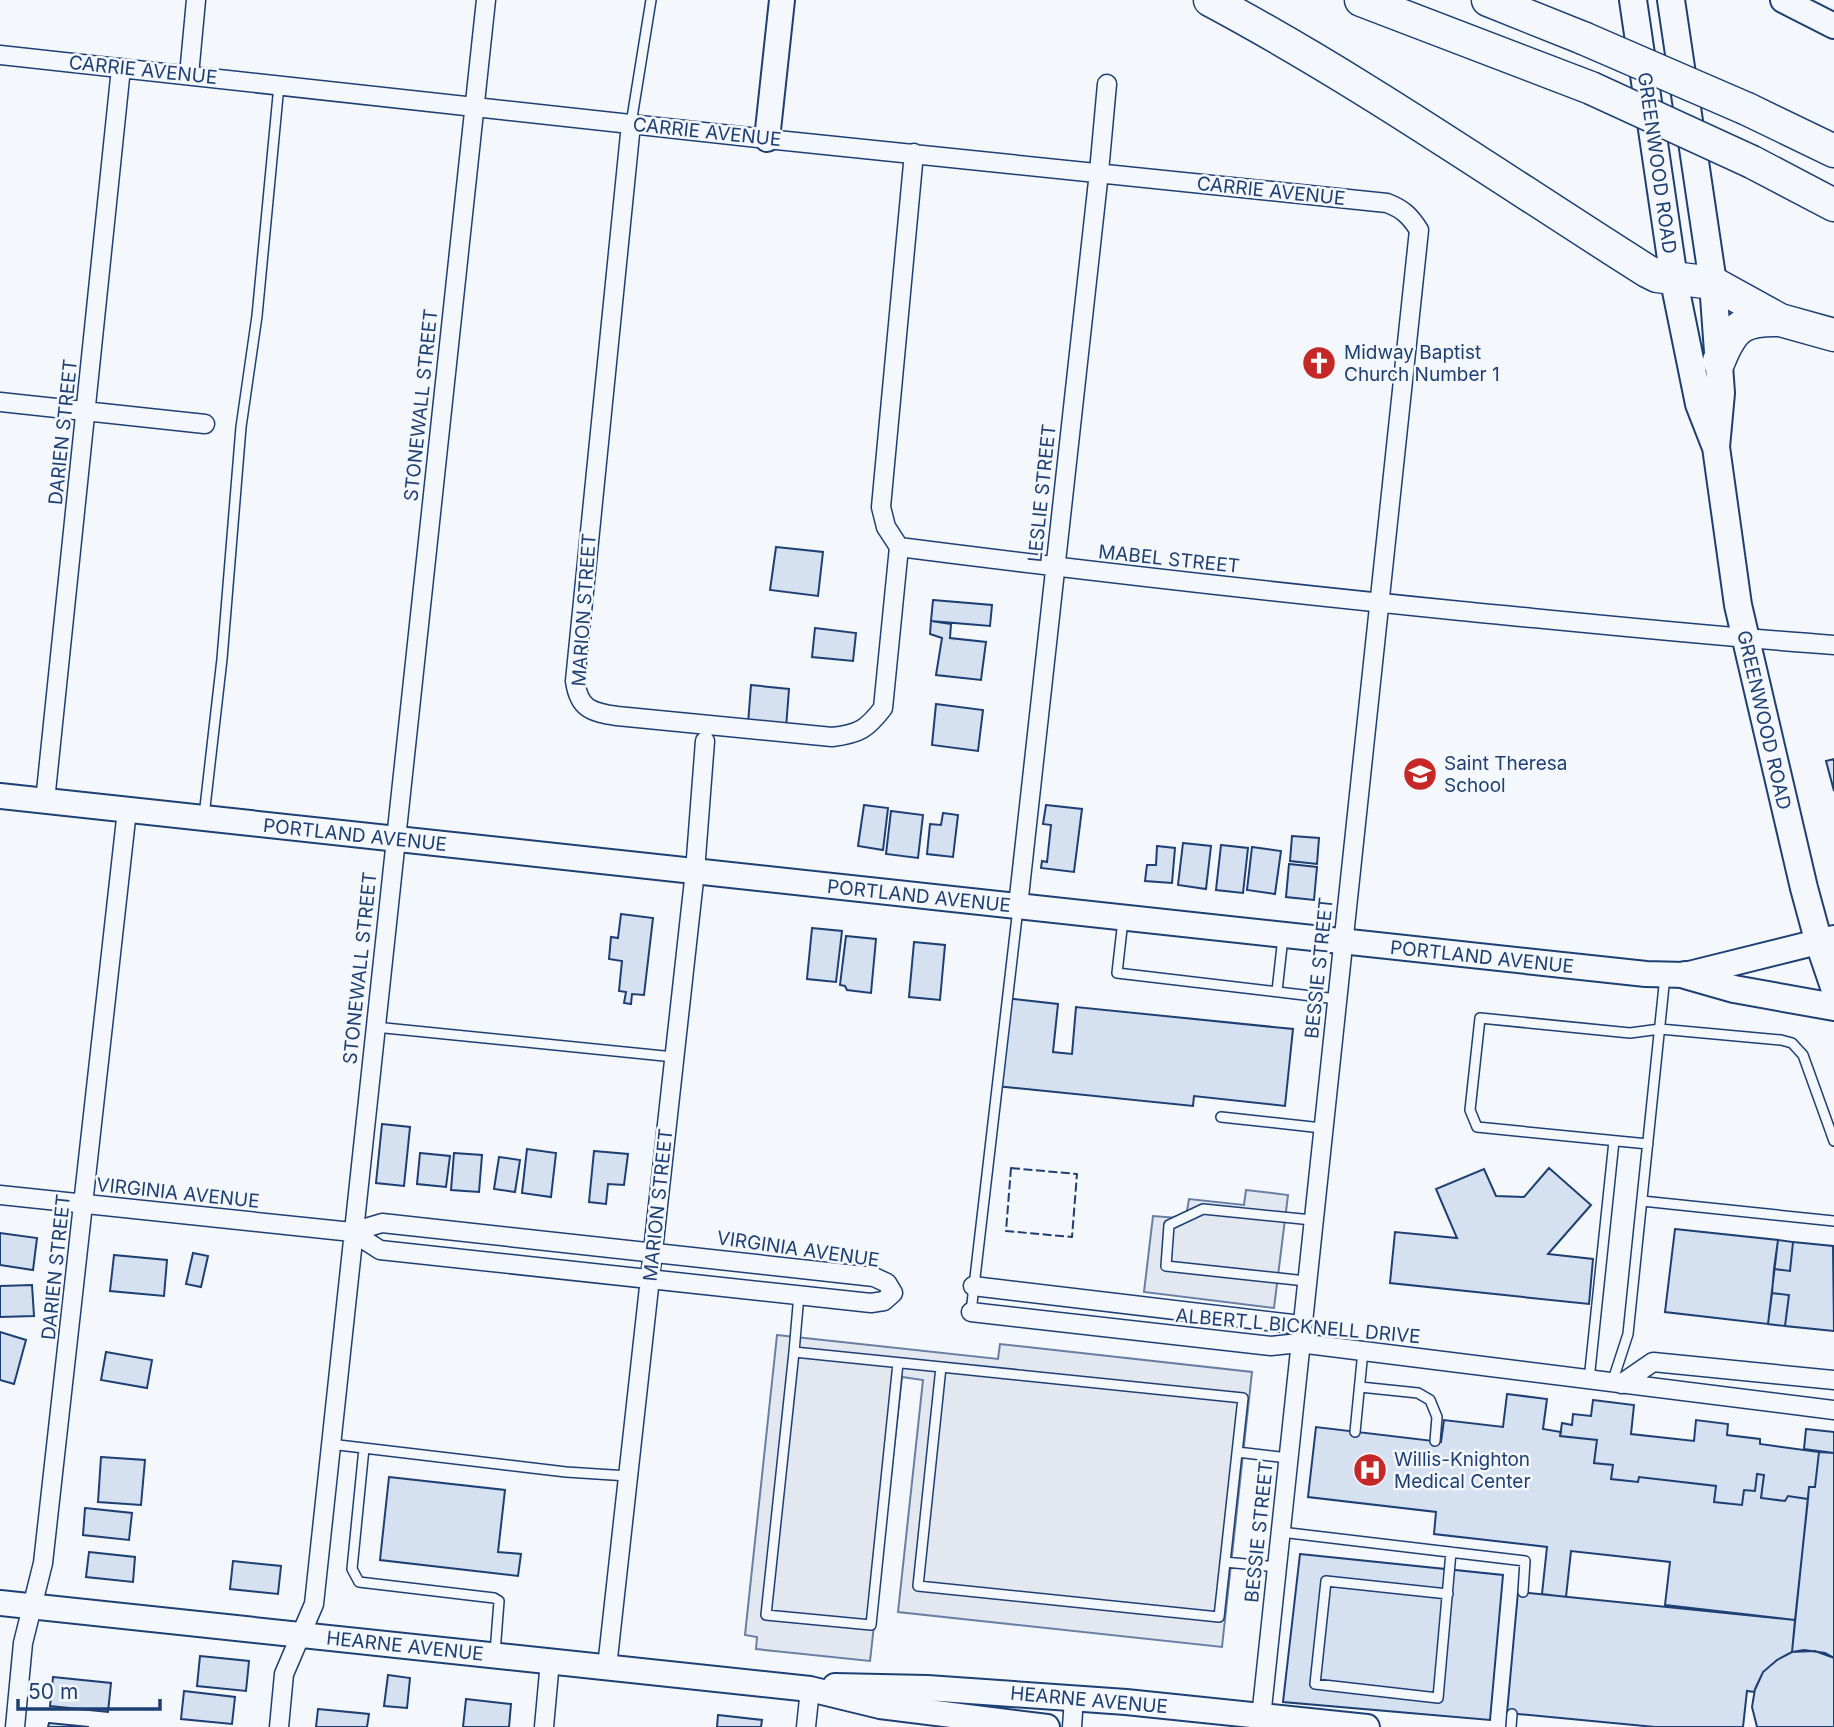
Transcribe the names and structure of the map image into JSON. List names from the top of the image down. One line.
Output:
{"streets":{"main road":["GREENWOOD ROAD"],"street":["CARRIE AVENUE","STONEWALL STREET","DARIEN STREET","LESLIE STREET","MABEL STREET","MARION STREET","PORTLAND AVENUE","BESSIE STREET","VIRGINIA AVENUE","ALBERT L BICKNELL DRIVE","HEARNE AVENUE"]},"crossings":[["CARRIE AVENUE","STONEWALL STREET"],["CARRIE AVENUE","DARIEN STREET"],["CARRIE AVENUE","LESLIE STREET"],["CARRIE AVENUE","MARION STREET"],["CARRIE AVENUE","BESSIE STREET"],["GREENWOOD ROAD","MABEL STREET"],["GREENWOOD ROAD","PORTLAND AVENUE"],["STONEWALL STREET","PORTLAND AVENUE"],["STONEWALL STREET","VIRGINIA AVENUE"],["STONEWALL STREET","HEARNE AVENUE"],["DARIEN STREET","PORTLAND AVENUE"],["DARIEN STREET","VIRGINIA AVENUE"],["DARIEN STREET","HEARNE AVENUE"],["LESLIE STREET","MABEL STREET"],["LESLIE STREET","PORTLAND AVENUE"],["MABEL STREET","MARION STREET"],["MABEL STREET","BESSIE STREET"],["MARION STREET","PORTLAND AVENUE"],["MARION STREET","VIRGINIA AVENUE"],["MARION STREET","HEARNE AVENUE"],["PORTLAND AVENUE","BESSIE STREET"],["BESSIE STREET","ALBERT L BICKNELL DRIVE"],["BESSIE STREET","HEARNE AVENUE"]],"places":{"church":["Midway Baptist Church Number 1"],"school or university":["Saint Theresa School"],"hospital":["Willis-Knighton Medical Center"]},"scale_bar":"50 m"}
